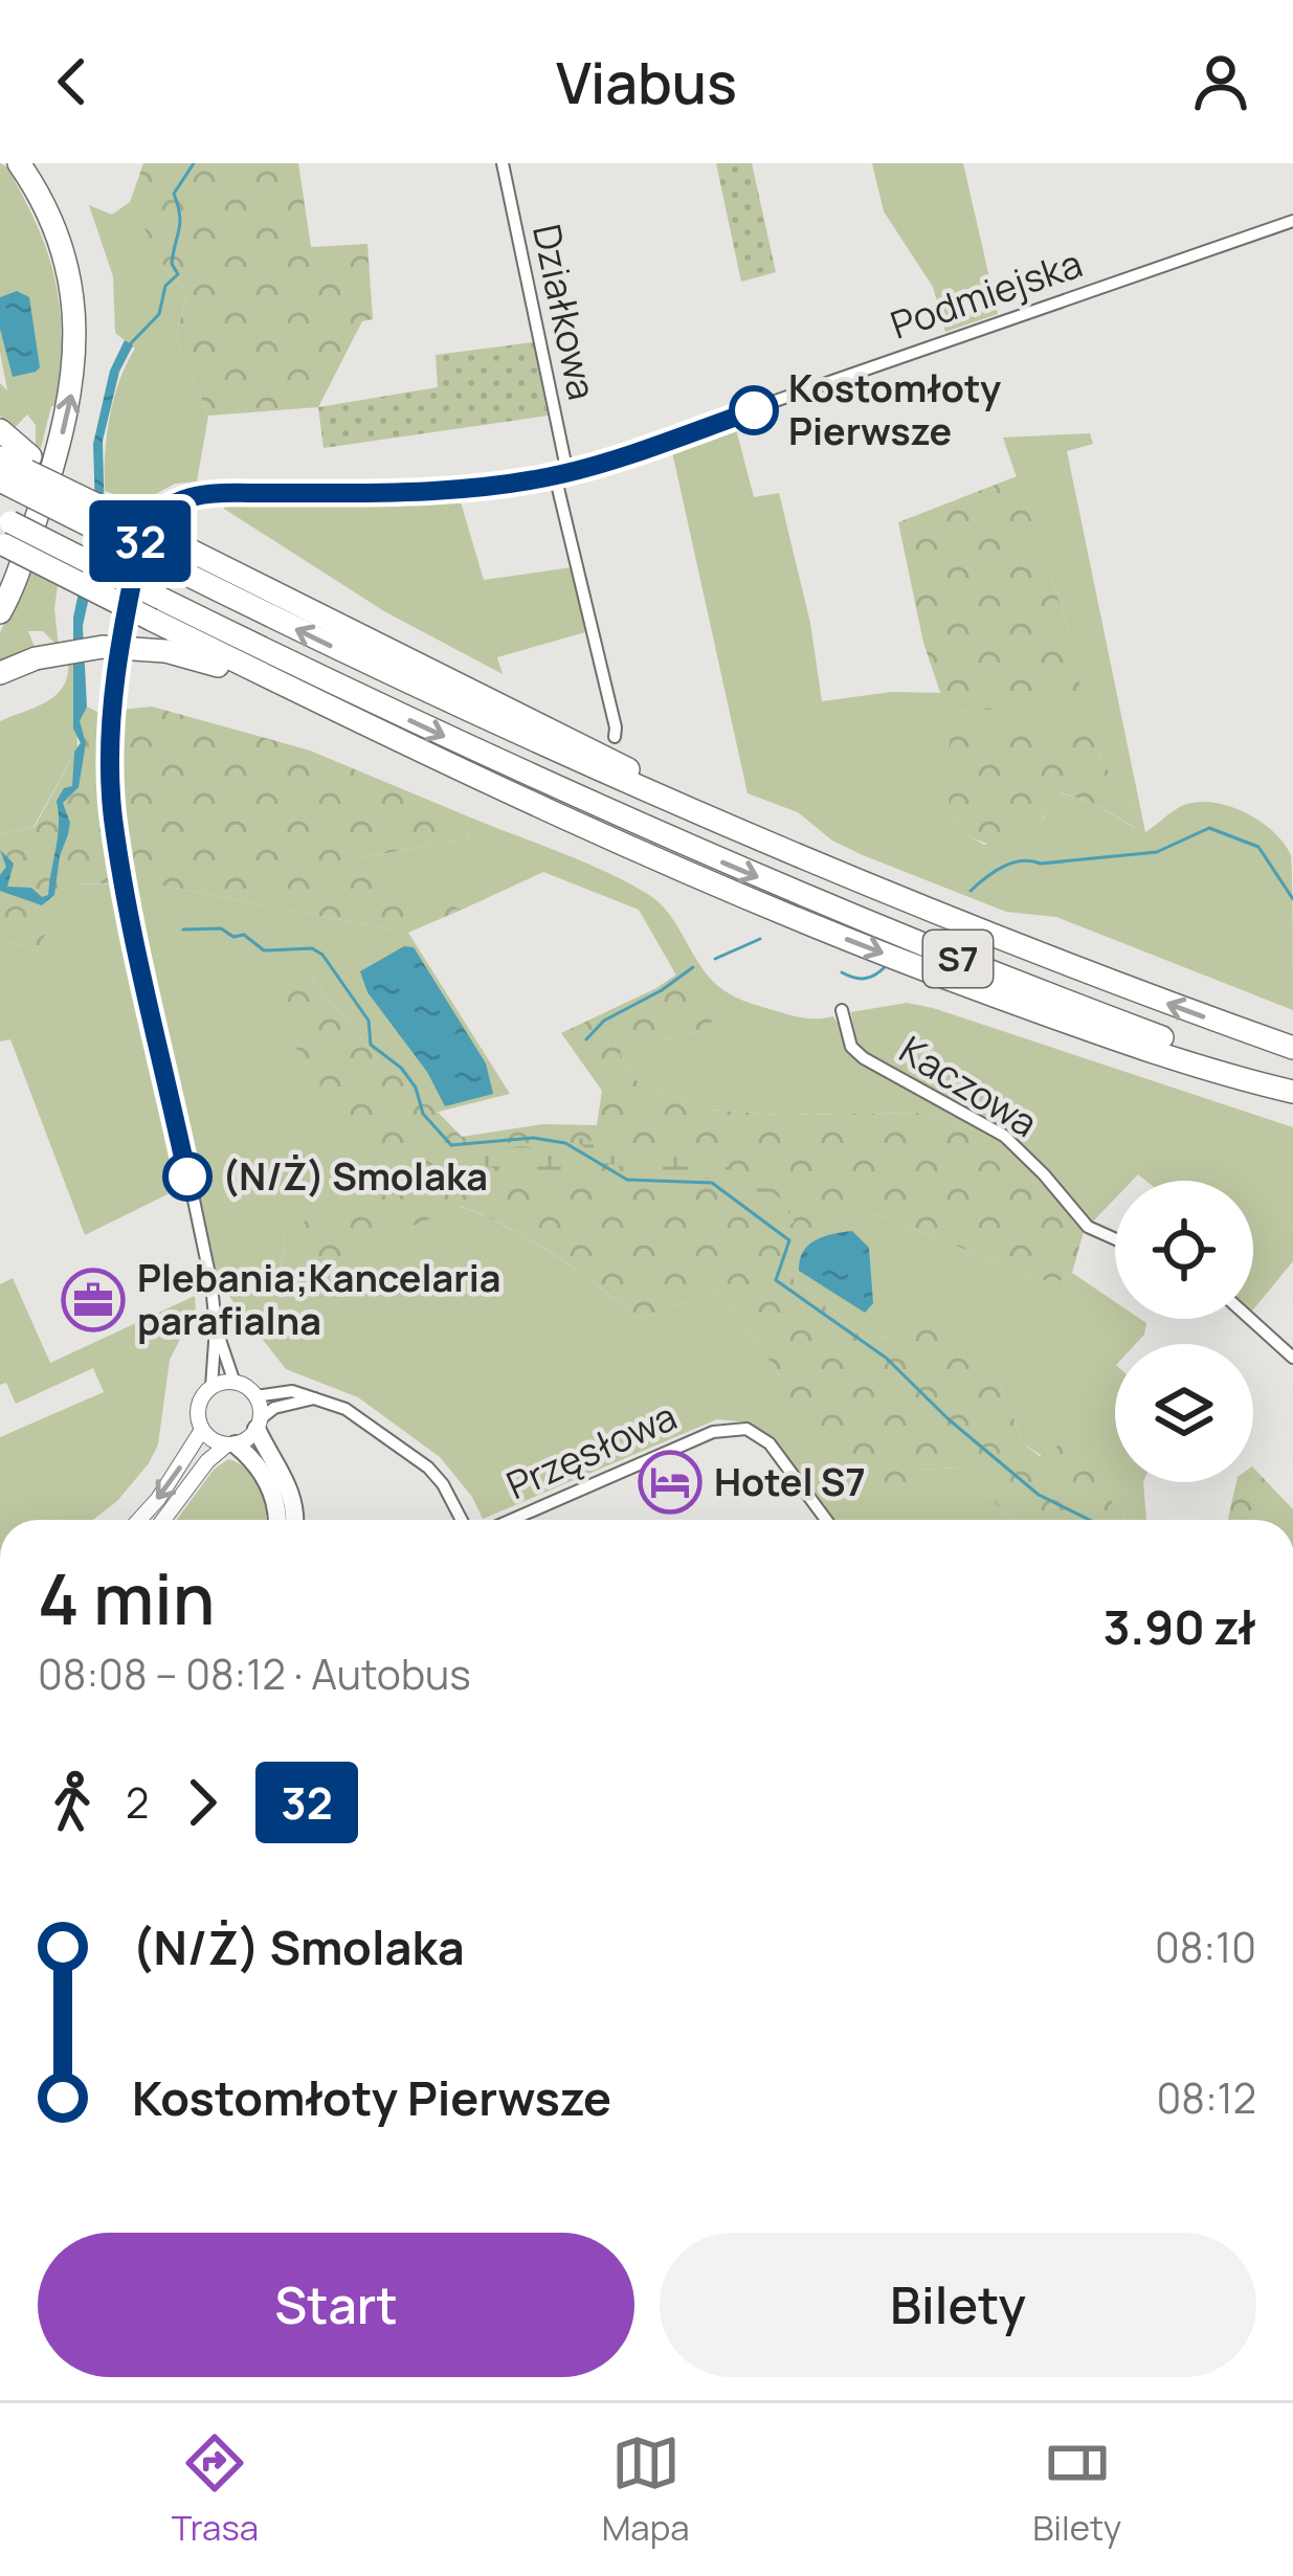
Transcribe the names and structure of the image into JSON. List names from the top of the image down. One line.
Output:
{"streets":{"highway":["S7"],"street":["Podmiejska","Działkowa","Kaczowa","Przęsłowa"]},"crossings":[["Podmiejska","Działkowa"]],"places":{"other":["Kostomłoty Pierwsze","(N/Ż) Smolaka"],"office":["Plebania;Kancelaria parafialna"],"hotel":["Hotel S7"]},"lines":["bus line 32"],"page":{"header":"Viabus","on_map":"32","heading":["4 min","08:08 – 08:12 · Autobus","3.90 zł"],"legs":["2","32"],"list":[{"name":"(N/Ż) Smolaka","value":"08:10"},{"name":"Kostomłoty Pierwsze","value":"08:12"}],"buttons":["Start","Bilety"],"tabs":["Trasa","Mapa","Bilety"]}}
